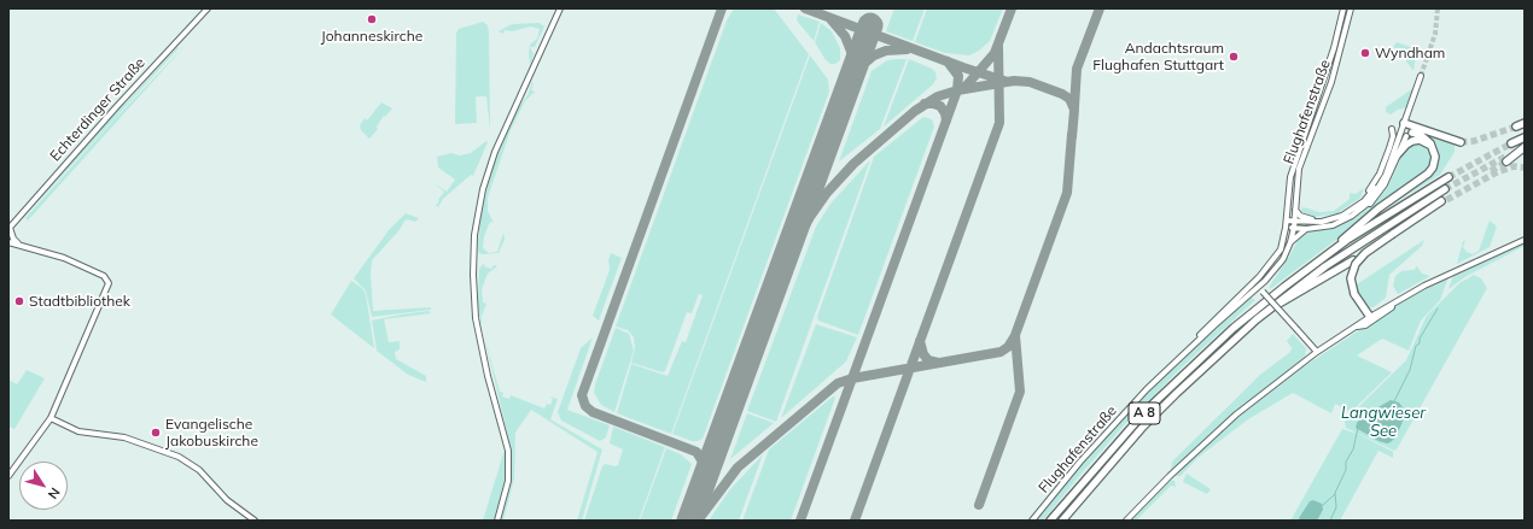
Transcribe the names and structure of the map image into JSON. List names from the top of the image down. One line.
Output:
{"streets":{"highway":["A 8"],"main road":["Echterdinger Straße","Flughafenstraße"]},"water":["Langwieser See"],"places":["Johanneskirche","Wyndham","Andachtsraum Flughafen Stuttgart","Stadtbibliothek","Evangelische Jakobuskirche"],"north":"bottom right"}
